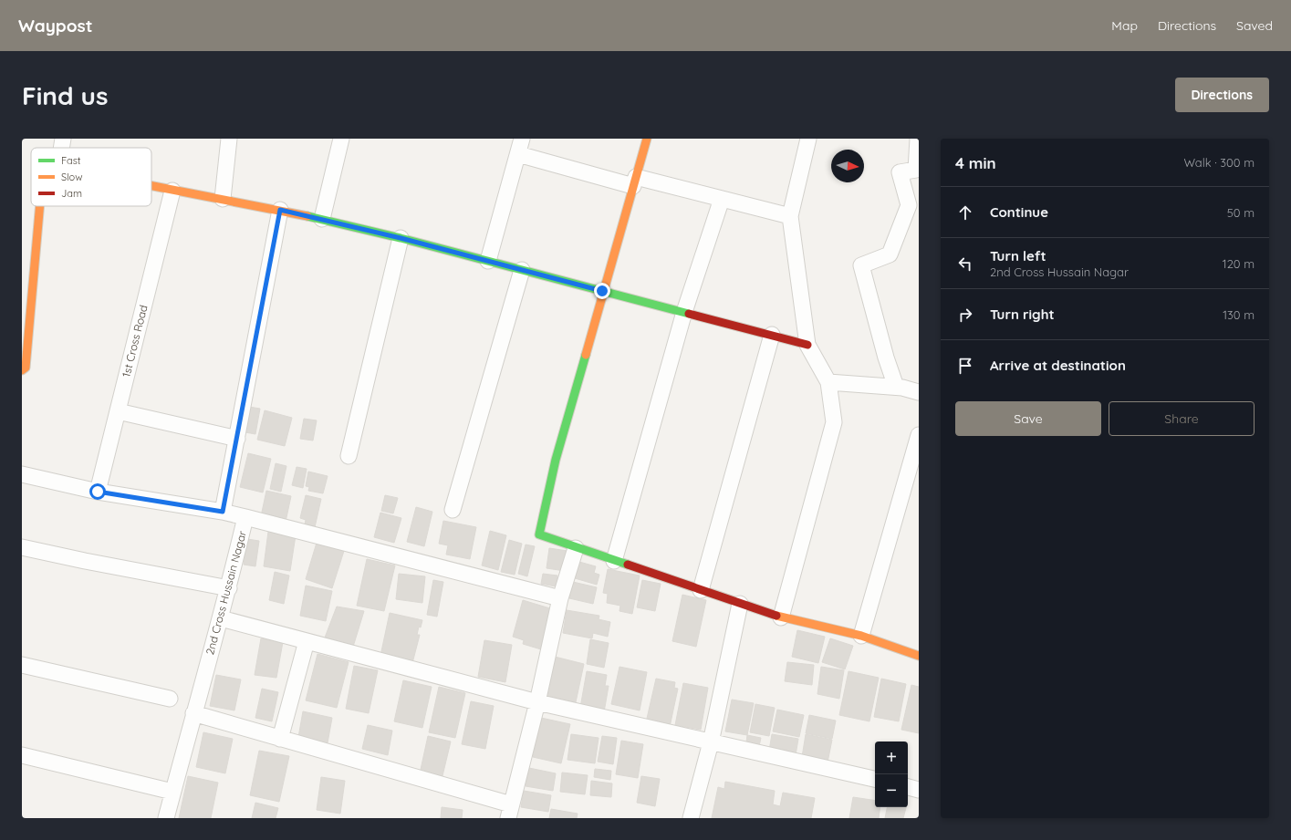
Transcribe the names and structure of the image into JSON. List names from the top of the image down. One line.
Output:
{"streets":{"street":["1st Cross Road","2nd Cross Hussain Nagar"]},"crossings":[["1st Cross Road","2nd Cross Hussain Nagar"]],"legend":["Fast","Slow","Jam"],"north":"right","page":{"header":"Waypost","nav":["Map","Directions","Saved"],"buttons":["Directions",["Save","Share"]],"title":"Find us","heading":["4 min","Walk · 300 m"],"list":[["Continue","50 m"],["Turn left","2nd Cross Hussain Nagar","120 m"],["Turn right","130 m"],"Arrive at destination"],"map_buttons":["+","−"]}}
